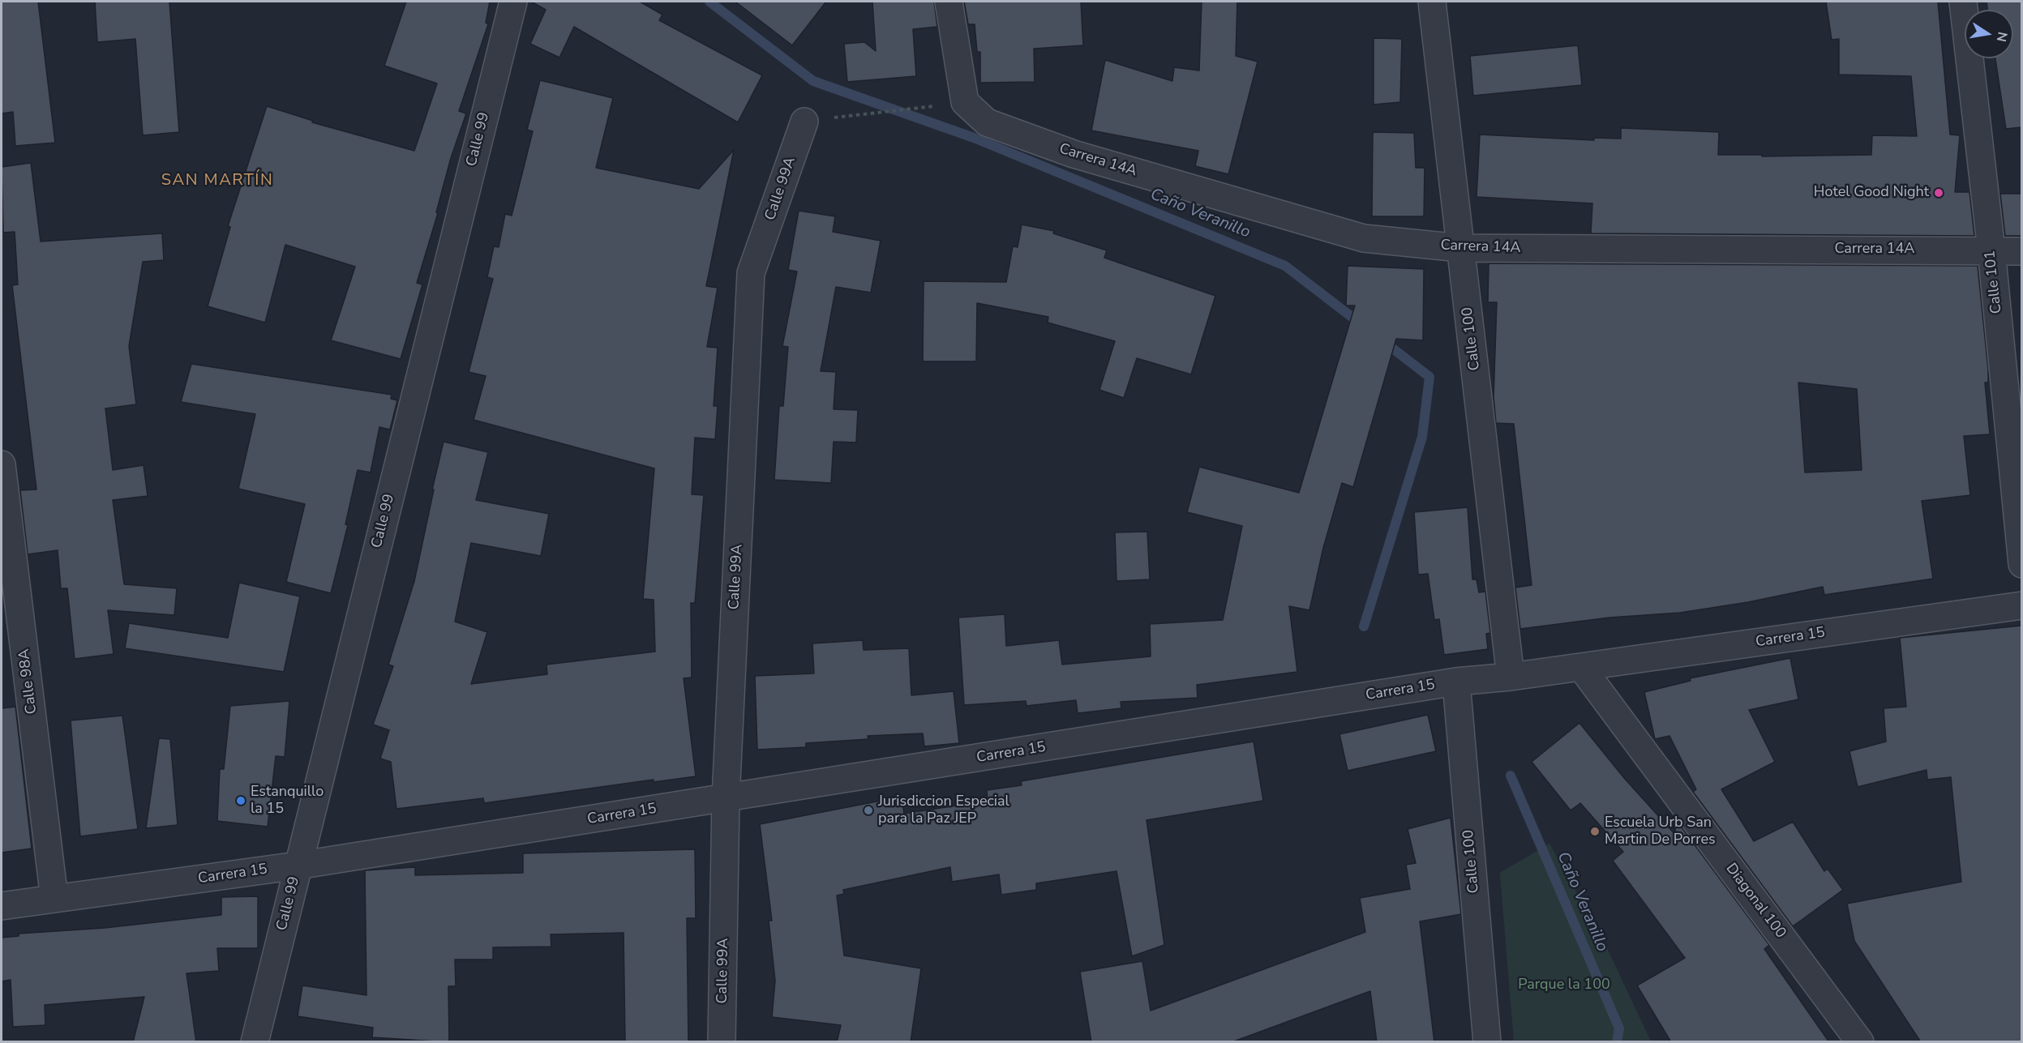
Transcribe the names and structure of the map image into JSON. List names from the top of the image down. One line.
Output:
{"streets":{"street":["Calle 99","Carrera 14A","Calle 99A","Calle 101","Calle 100","Carrera 15","Calle 98A","Diagonal 100"]},"crossings":[["Calle 99","Carrera 15"],["Carrera 14A","Calle 101"],["Carrera 14A","Calle 100"],["Calle 99A","Carrera 15"],["Calle 100","Carrera 15"],["Carrera 15","Calle 98A"],["Carrera 15","Diagonal 100"]],"districts":["SAN MARTÍN"],"water":["Caño Veranillo"],"parks":["Parque la 100"],"places":["Hotel Good Night","Estanquillo la 15","Jurisdiccion Especial para la Paz JEP","Escuela Urb San Martin De Porres"],"north":"right"}
